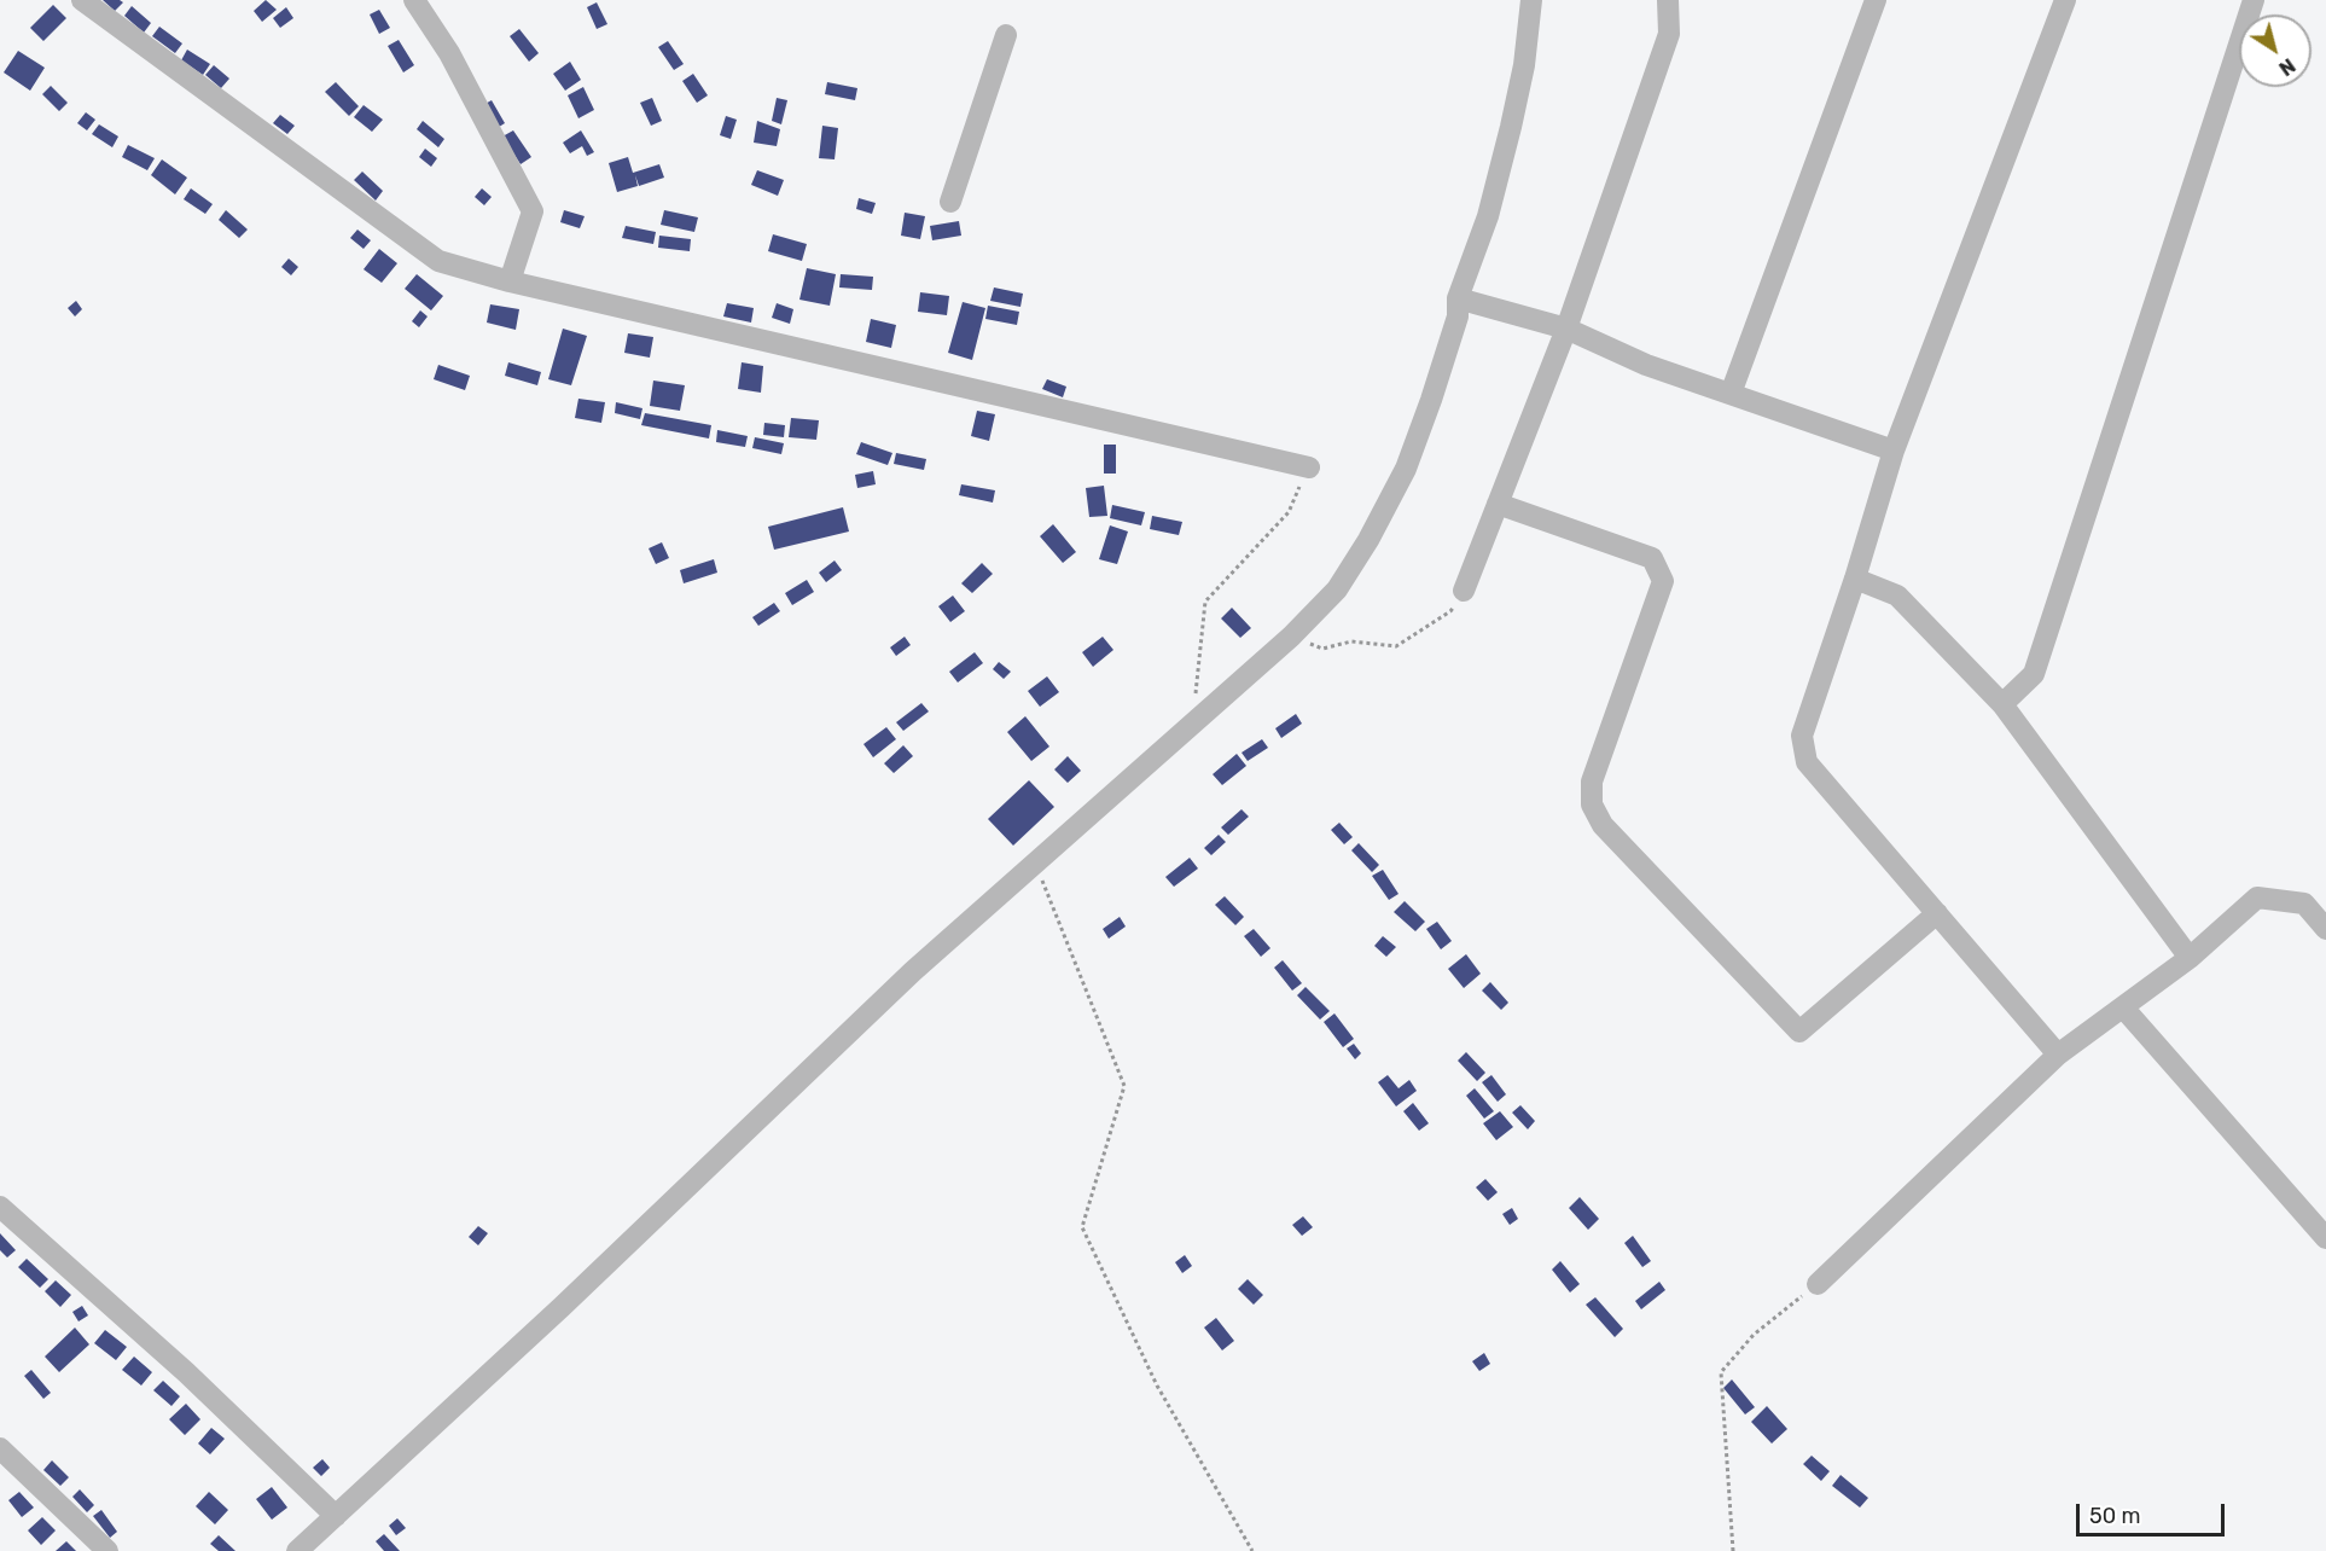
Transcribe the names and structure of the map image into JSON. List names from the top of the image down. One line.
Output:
{"scale_bar":"50 m","north":"bottom right"}
